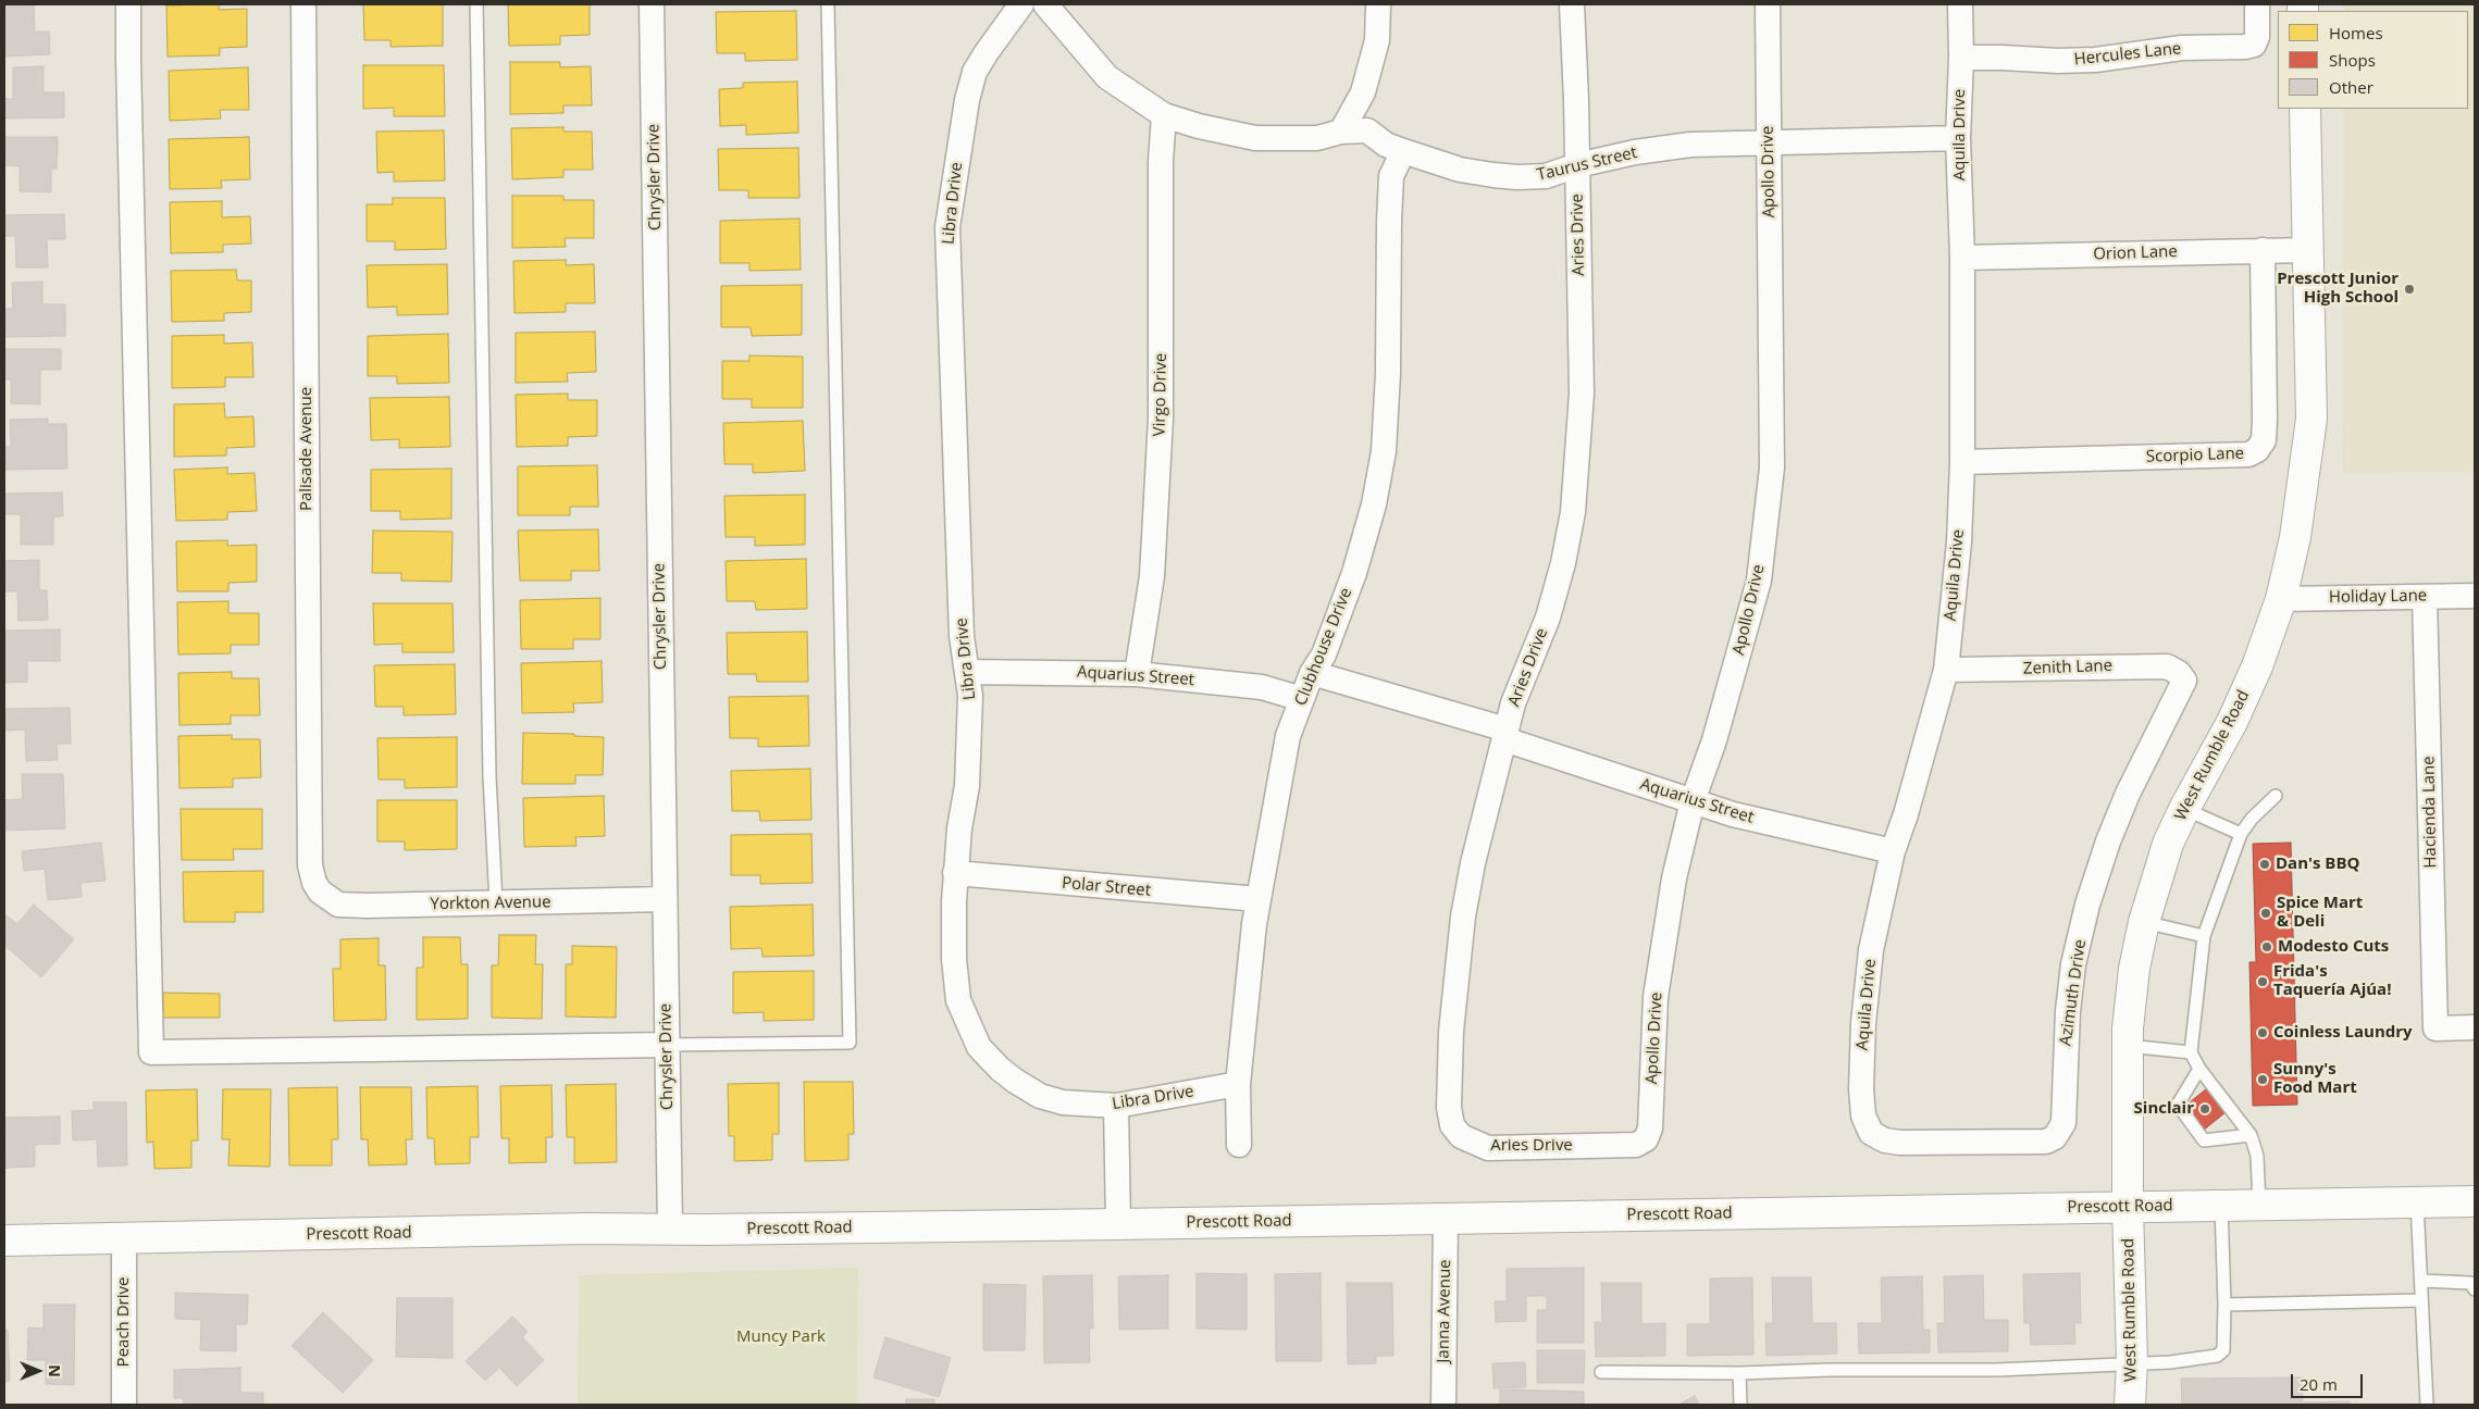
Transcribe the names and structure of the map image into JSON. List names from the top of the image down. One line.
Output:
{"streets":{"main road":["West Rumble Road","Prescott Road"],"street":["Hercules Lane","Aquila Drive","Taurus Street","Apollo Drive","Chrysler Drive","Libra Drive","Aries Drive","Orion Lane","Virgo Drive","Palisade Avenue","Scorpio Lane","Holiday Lane","Clubhouse Drive","Zenith Lane","Aquarius Street","Hacienda Lane","Polar Street","Yorkton Avenue","Azimuth Drive","Janna Avenue","Peach Drive"]},"crossings":[["Hercules Lane","Aquila Drive"],["Aquila Drive","Taurus Street"],["Aquila Drive","Orion Lane"],["Aquila Drive","Scorpio Lane"],["Aquila Drive","Zenith Lane"],["Aquila Drive","Aquarius Street"],["Aquila Drive","Azimuth Drive"],["Taurus Street","Apollo Drive"],["Taurus Street","Aries Drive"],["Taurus Street","Virgo Drive"],["Taurus Street","Clubhouse Drive"],["Apollo Drive","Aries Drive"],["Apollo Drive","Aquarius Street"],["Chrysler Drive","Yorkton Avenue"],["Chrysler Drive","Prescott Road"],["Libra Drive","Clubhouse Drive"],["Libra Drive","Aquarius Street"],["Libra Drive","Polar Street"],["Aries Drive","Aquarius Street"],["Orion Lane","Scorpio Lane"],["Orion Lane","West Rumble Road"],["Virgo Drive","Aquarius Street"],["Palisade Avenue","Yorkton Avenue"],["Holiday Lane","West Rumble Road"],["Holiday Lane","Hacienda Lane"],["Clubhouse Drive","Aquarius Street"],["Clubhouse Drive","Polar Street"],["Zenith Lane","Azimuth Drive"],["West Rumble Road","Prescott Road"],["Prescott Road","Janna Avenue"],["Prescott Road","Peach Drive"]],"parks":["Muncy Park"],"places":["Prescott Junior High School","Dan's BBQ","Spice Mart & Deli","Modesto Cuts","Frida's Taquería Ajúa!","Coinless Laundry","Sunny's Food Mart","Sinclair"],"legend":["Homes","Shops","Other"],"scale_bar":"20 m","north":"right"}
